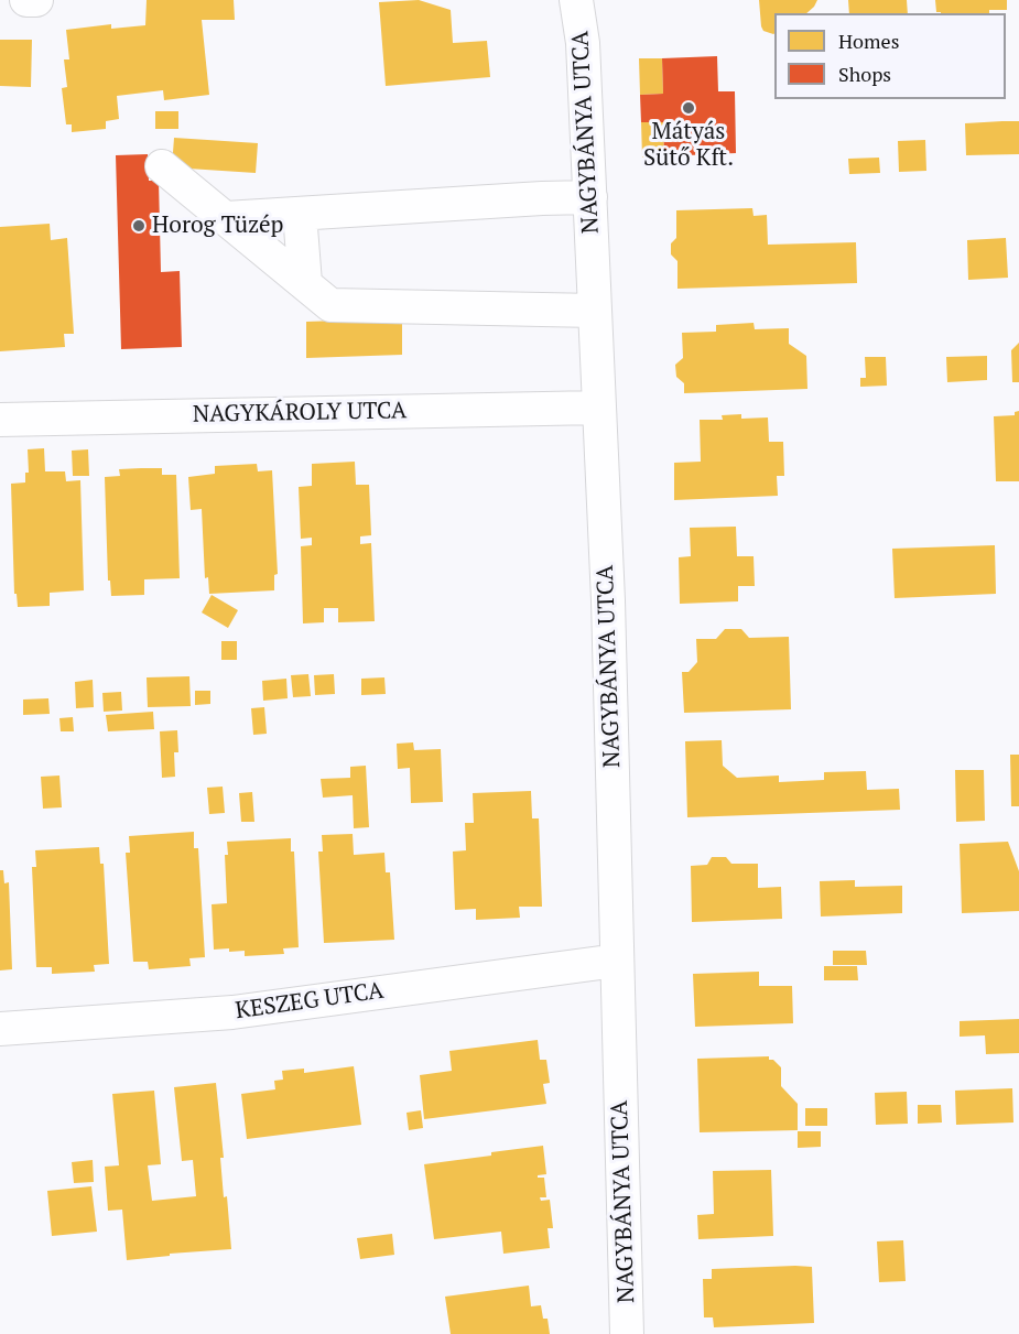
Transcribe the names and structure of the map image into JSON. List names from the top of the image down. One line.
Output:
{"streets":{"street":["NAGYBÁNYA UTCA","NAGYKÁROLY UTCA","KESZEG UTCA"]},"crossings":[["NAGYBÁNYA UTCA","NAGYKÁROLY UTCA"],["NAGYBÁNYA UTCA","KESZEG UTCA"]],"places":["Mátyás Sütő Kft.","Horog Tüzép"],"legend":["Homes","Shops"]}
